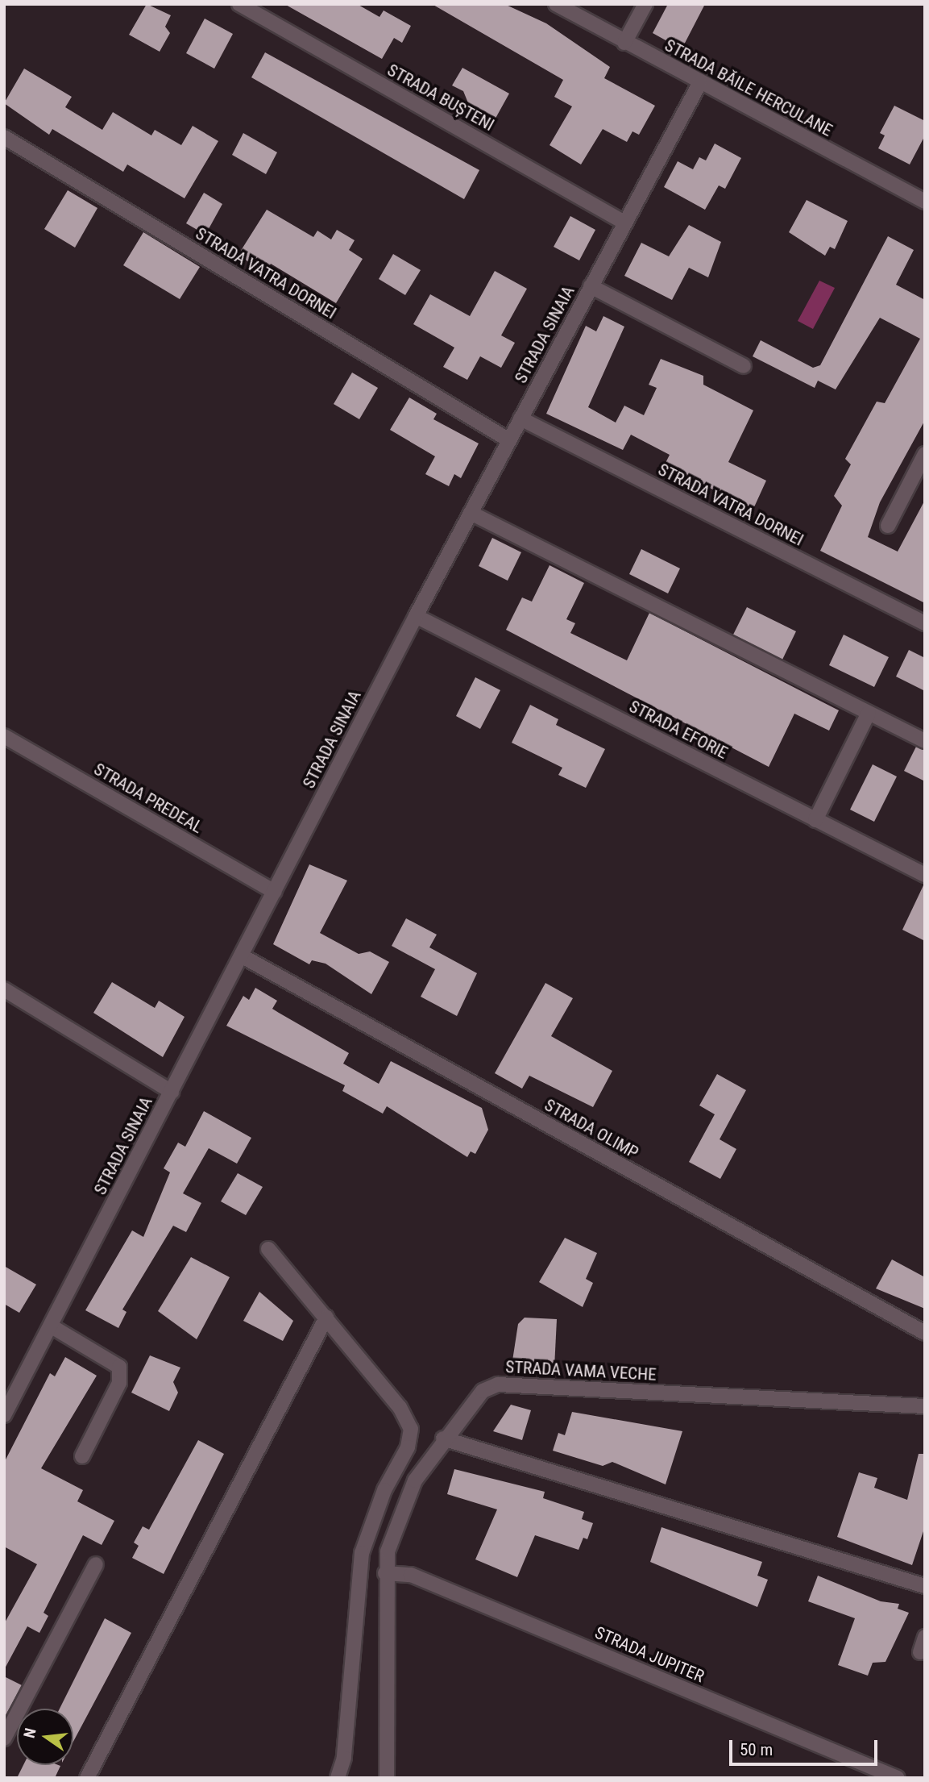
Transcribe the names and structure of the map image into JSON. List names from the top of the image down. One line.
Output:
{"streets":{"street":["STRADA BĂILE HERCULANE","STRADA BUȘTENI","STRADA VATRA DORNEI","STRADA SINAIA","STRADA EFORIE","STRADA PREDEAL","STRADA OLIMP","STRADA VAMA VECHE","STRADA JUPITER"]},"crossings":[["STRADA BĂILE HERCULANE","STRADA SINAIA"],["STRADA BUȘTENI","STRADA SINAIA"],["STRADA VATRA DORNEI","STRADA SINAIA"],["STRADA SINAIA","STRADA EFORIE"],["STRADA SINAIA","STRADA PREDEAL"],["STRADA SINAIA","STRADA OLIMP"],["STRADA VAMA VECHE","STRADA JUPITER"]],"scale_bar":"50 m","north":"left"}
